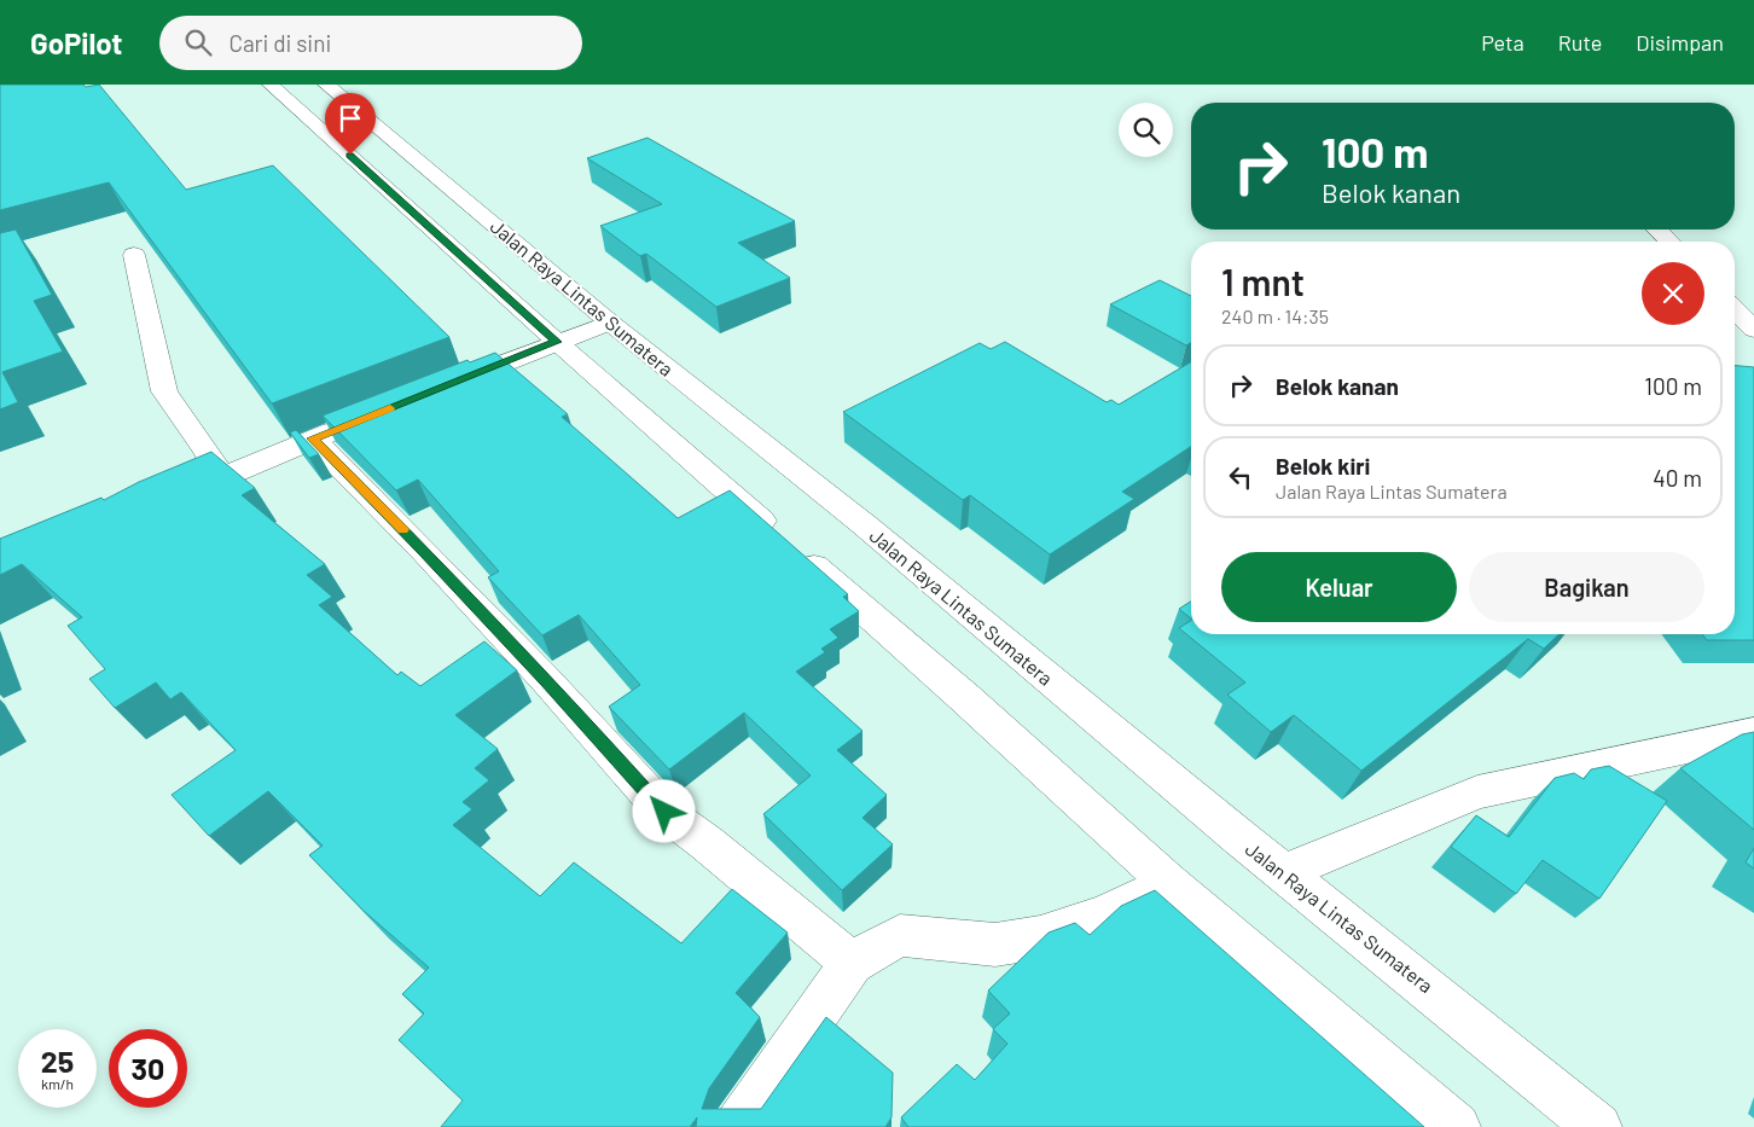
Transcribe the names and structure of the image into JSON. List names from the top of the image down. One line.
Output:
{"streets":{"main road":["Jalan Raya Lintas Sumatera"]},"page":{"header":"GoPilot","search":"Cari di sini","nav":["Peta","Rute","Disimpan"],"turn":["100 m","Belok kanan"],"heading":["1 mnt","240 m · 14:35"],"list":[{"name":"Belok kanan","value":"100 m"},{"name":"Belok kiri","note":"Jalan Raya Lintas Sumatera","value":"40 m"}],"buttons":["Keluar","Bagikan"],"speed":"25 km/h","limit":"30"}}
